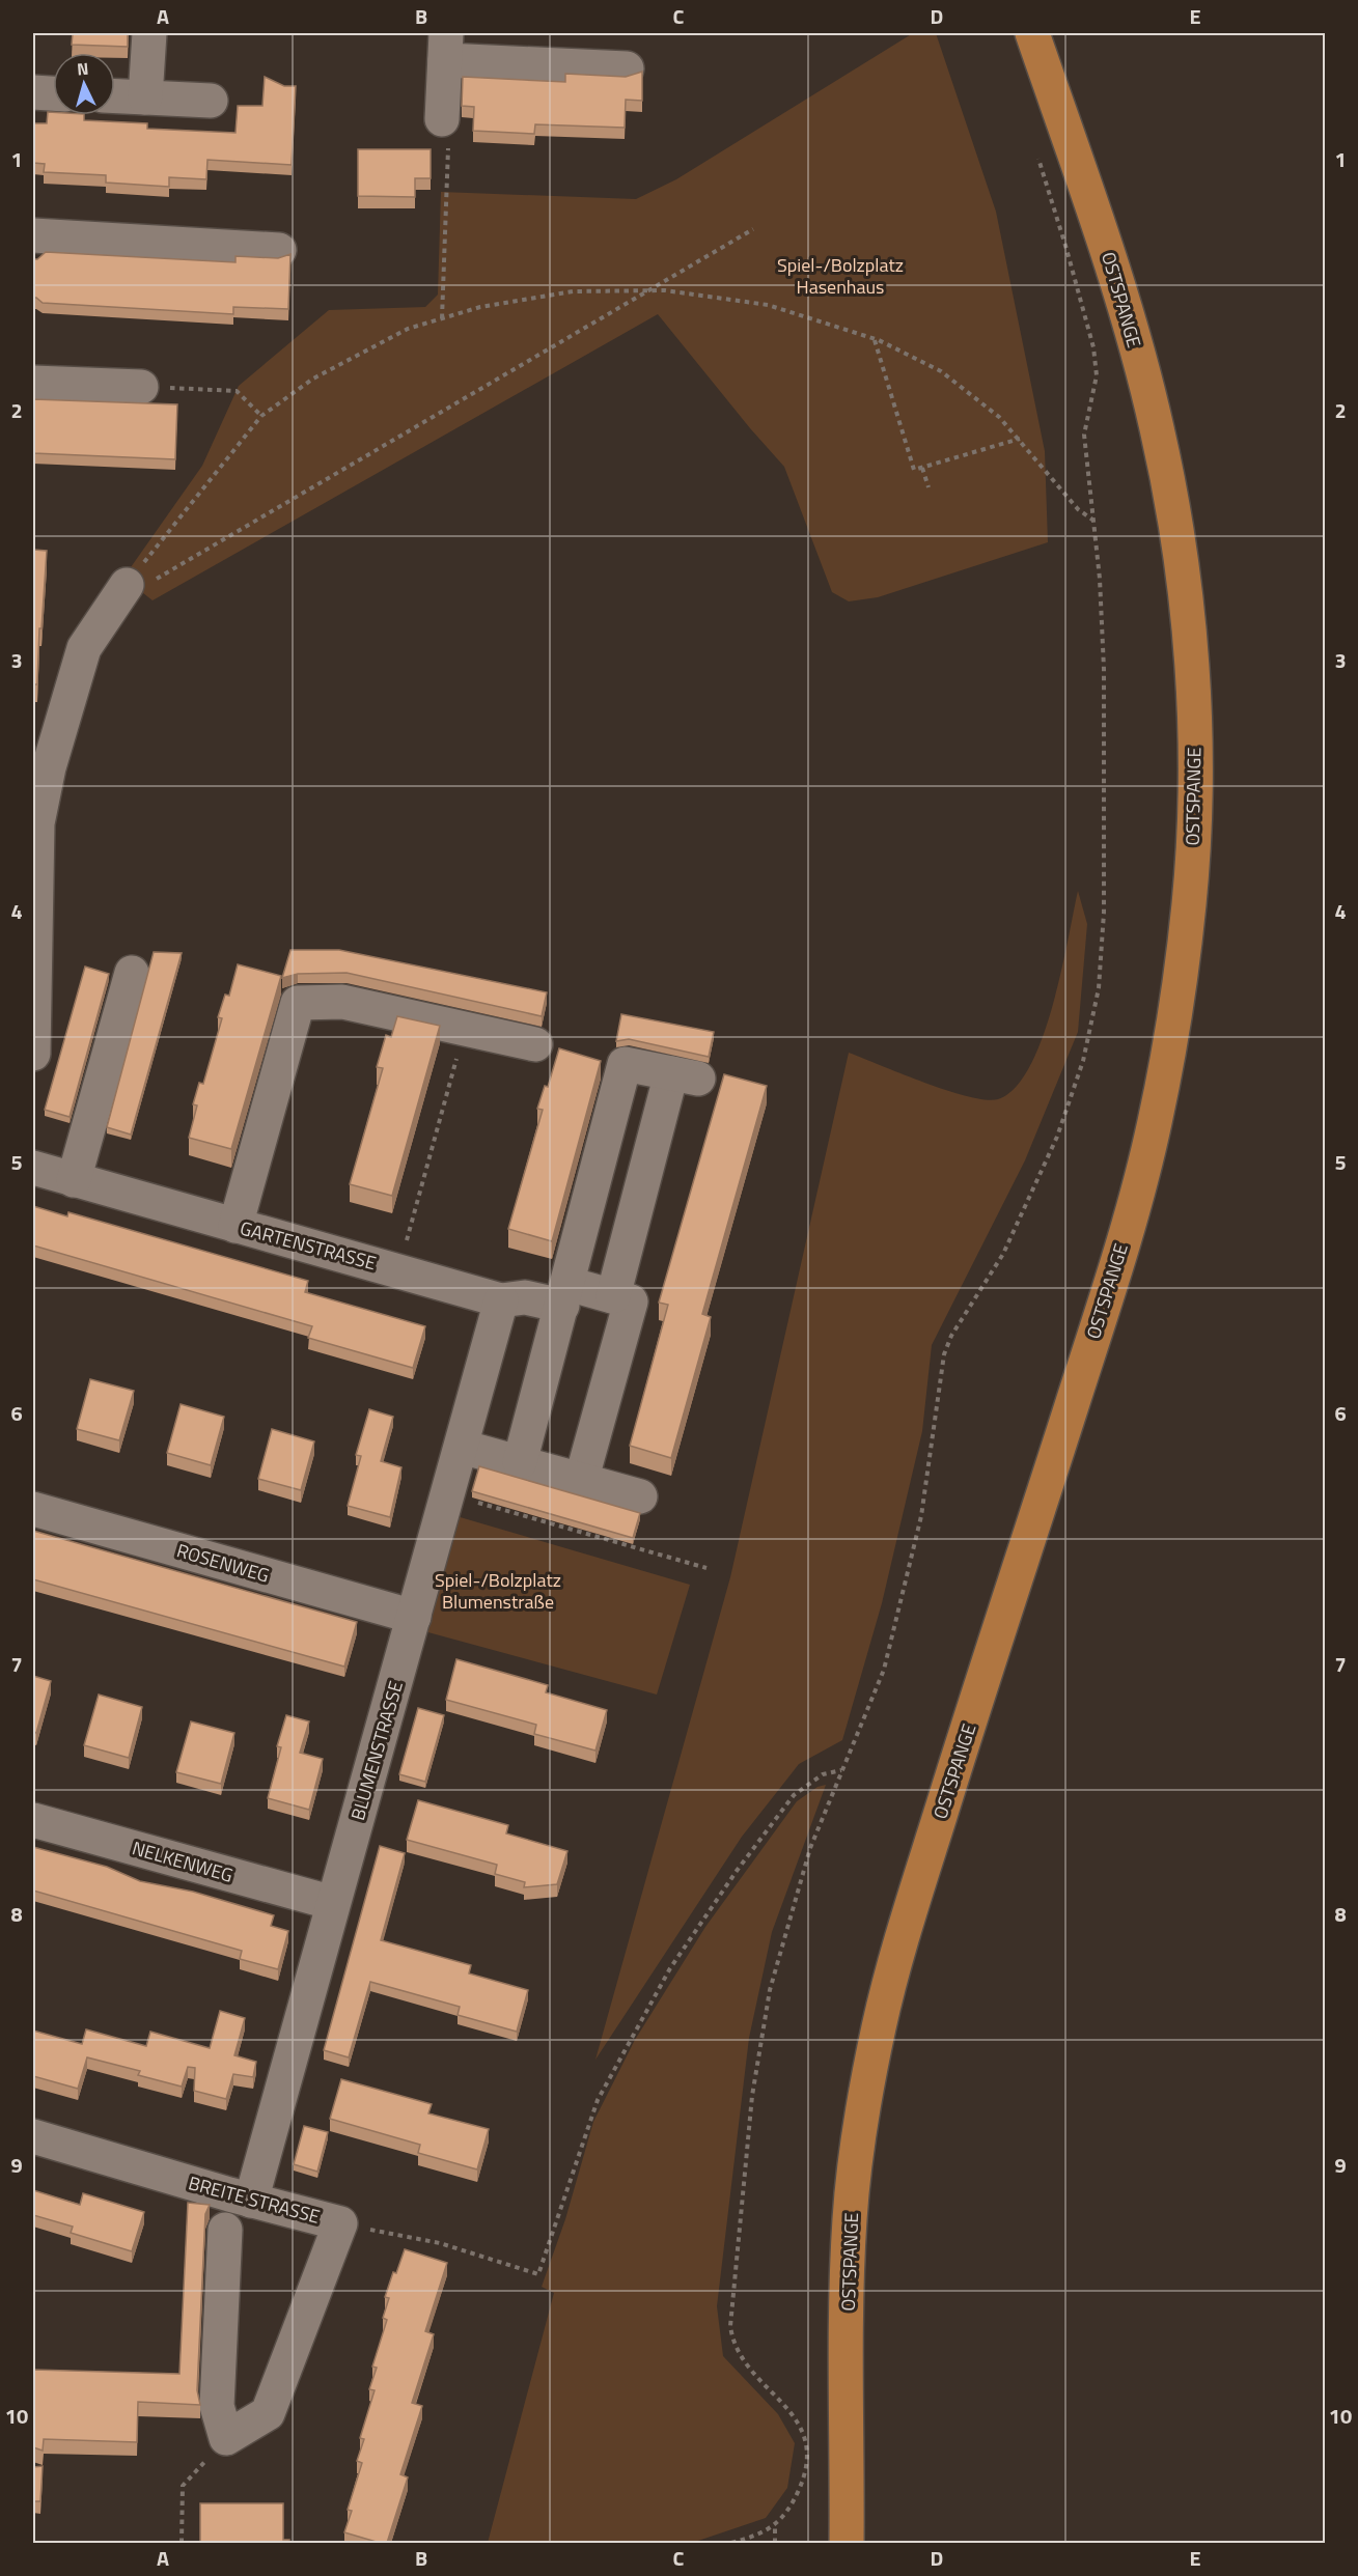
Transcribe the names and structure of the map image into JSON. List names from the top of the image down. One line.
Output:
{"streets":{"main road":["OSTSPANGE"],"street":["GARTENSTRASSE","ROSENWEG","BLUMENSTRASSE","NELKENWEG","BREITE STRASSE"]},"crossings":[["GARTENSTRASSE","BLUMENSTRASSE"],["ROSENWEG","BLUMENSTRASSE"],["BLUMENSTRASSE","NELKENWEG"],["BLUMENSTRASSE","BREITE STRASSE"]],"parks":["Spiel-/Bolzplatz Hasenhaus","Spiel-/Bolzplatz Blumenstraße"],"north":"top","grid":{"columns":["A","B","C","D","E"],"rows":["1","2","3","4","5","6","7","8","9","10"]}}
